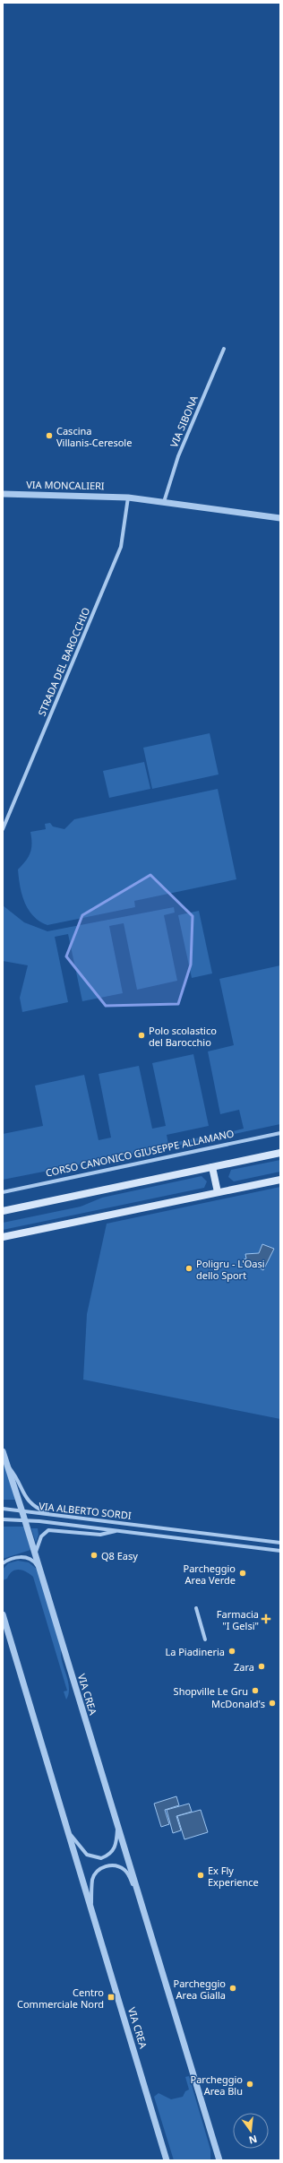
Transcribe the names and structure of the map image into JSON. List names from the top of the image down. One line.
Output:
{"streets":{"street":["VIA SIBONA","VIA MONCALIERI","STRADA DEL BAROCCHIO","CORSO CANONICO GIUSEPPE ALLAMANO","VIA ALBERTO SORDI","VIA CREA"]},"crossings":[["VIA SIBONA","VIA MONCALIERI"],["VIA MONCALIERI","STRADA DEL BAROCCHIO"],["VIA ALBERTO SORDI","VIA CREA"]],"places":{"other":["Cascina Villanis-Ceresole","Polo scolastico del Barocchio","Poligru - L'Oasi dello Sport","Q8 Easy","Parcheggio Area Verde","La Piadineria","Zara","Shopville Le Gru","McDonald's","Ex Fly Experience","Parcheggio Area Gialla","Parcheggio Area Blu"],"health":["Farmacia \"I Gelsi\""],"transit":["Centro Commerciale Nord"]},"north":"bottom"}
